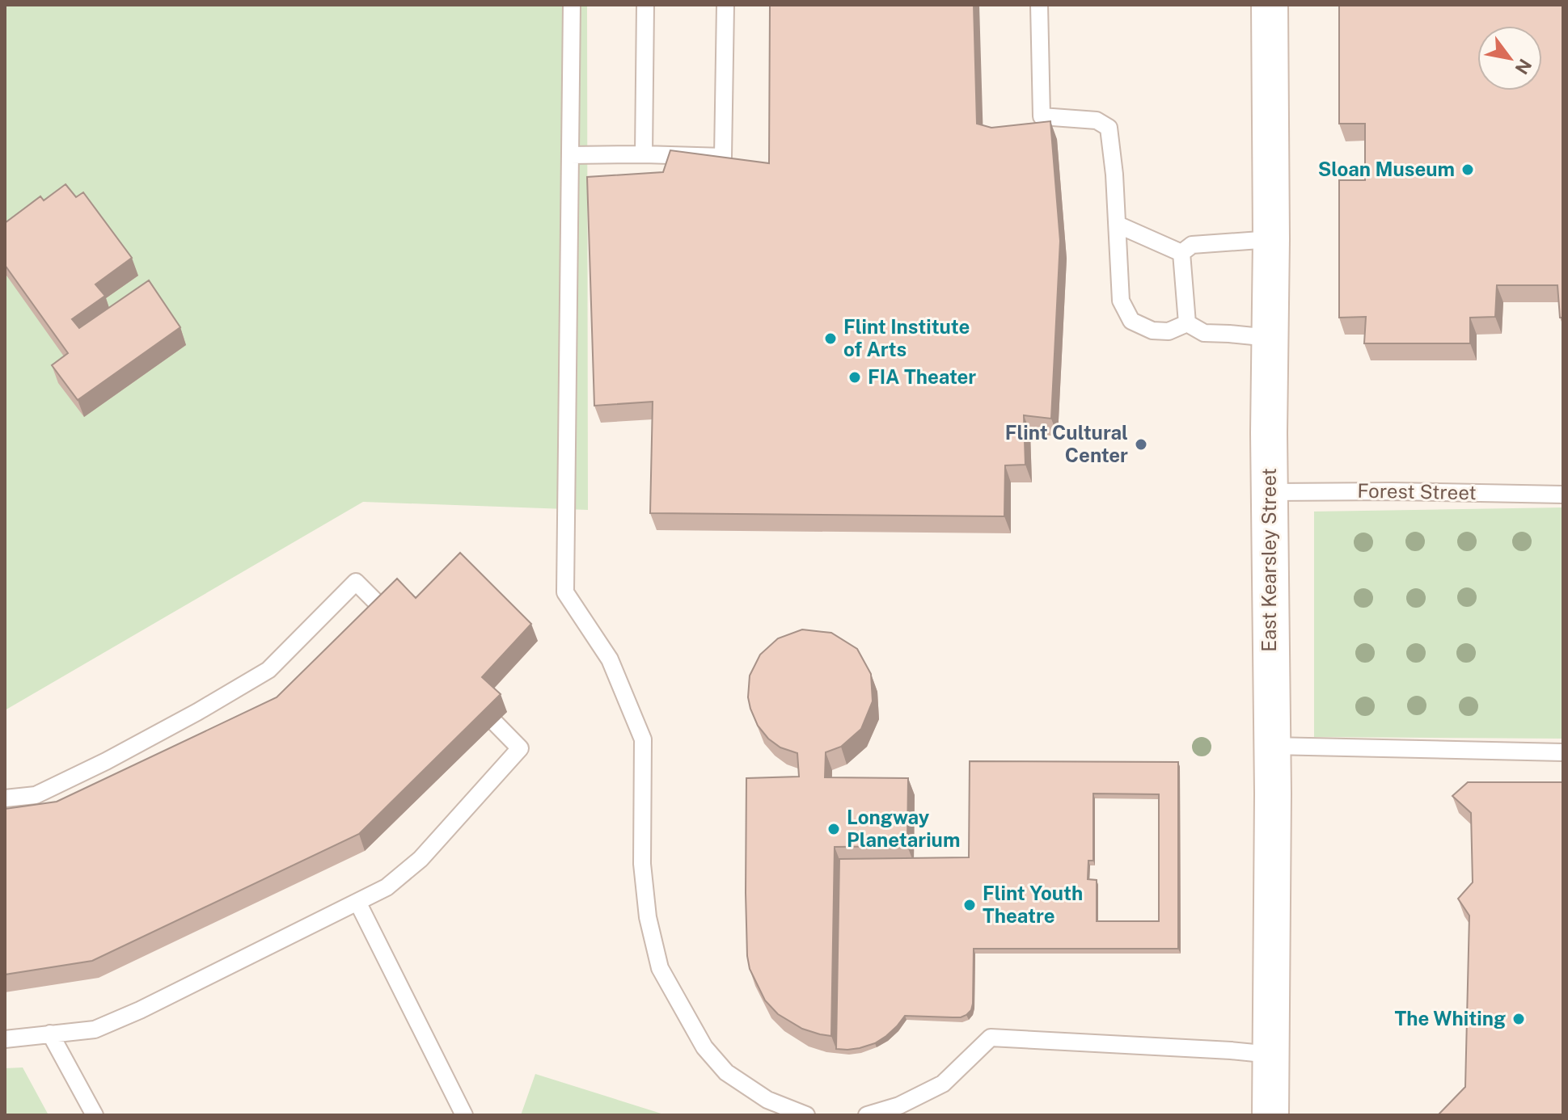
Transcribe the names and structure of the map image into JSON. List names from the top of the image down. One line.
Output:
{"streets":{"street":["East Kearsley Street"],"lane":["Forest Street"]},"crossings":[["Forest Street","East Kearsley Street"]],"places":["Sloan Museum","Flint Institute of Arts","FIA Theater","Flint Cultural Center","Longway Planetarium","Flint Youth Theatre","The Whiting"],"north":"bottom right"}
